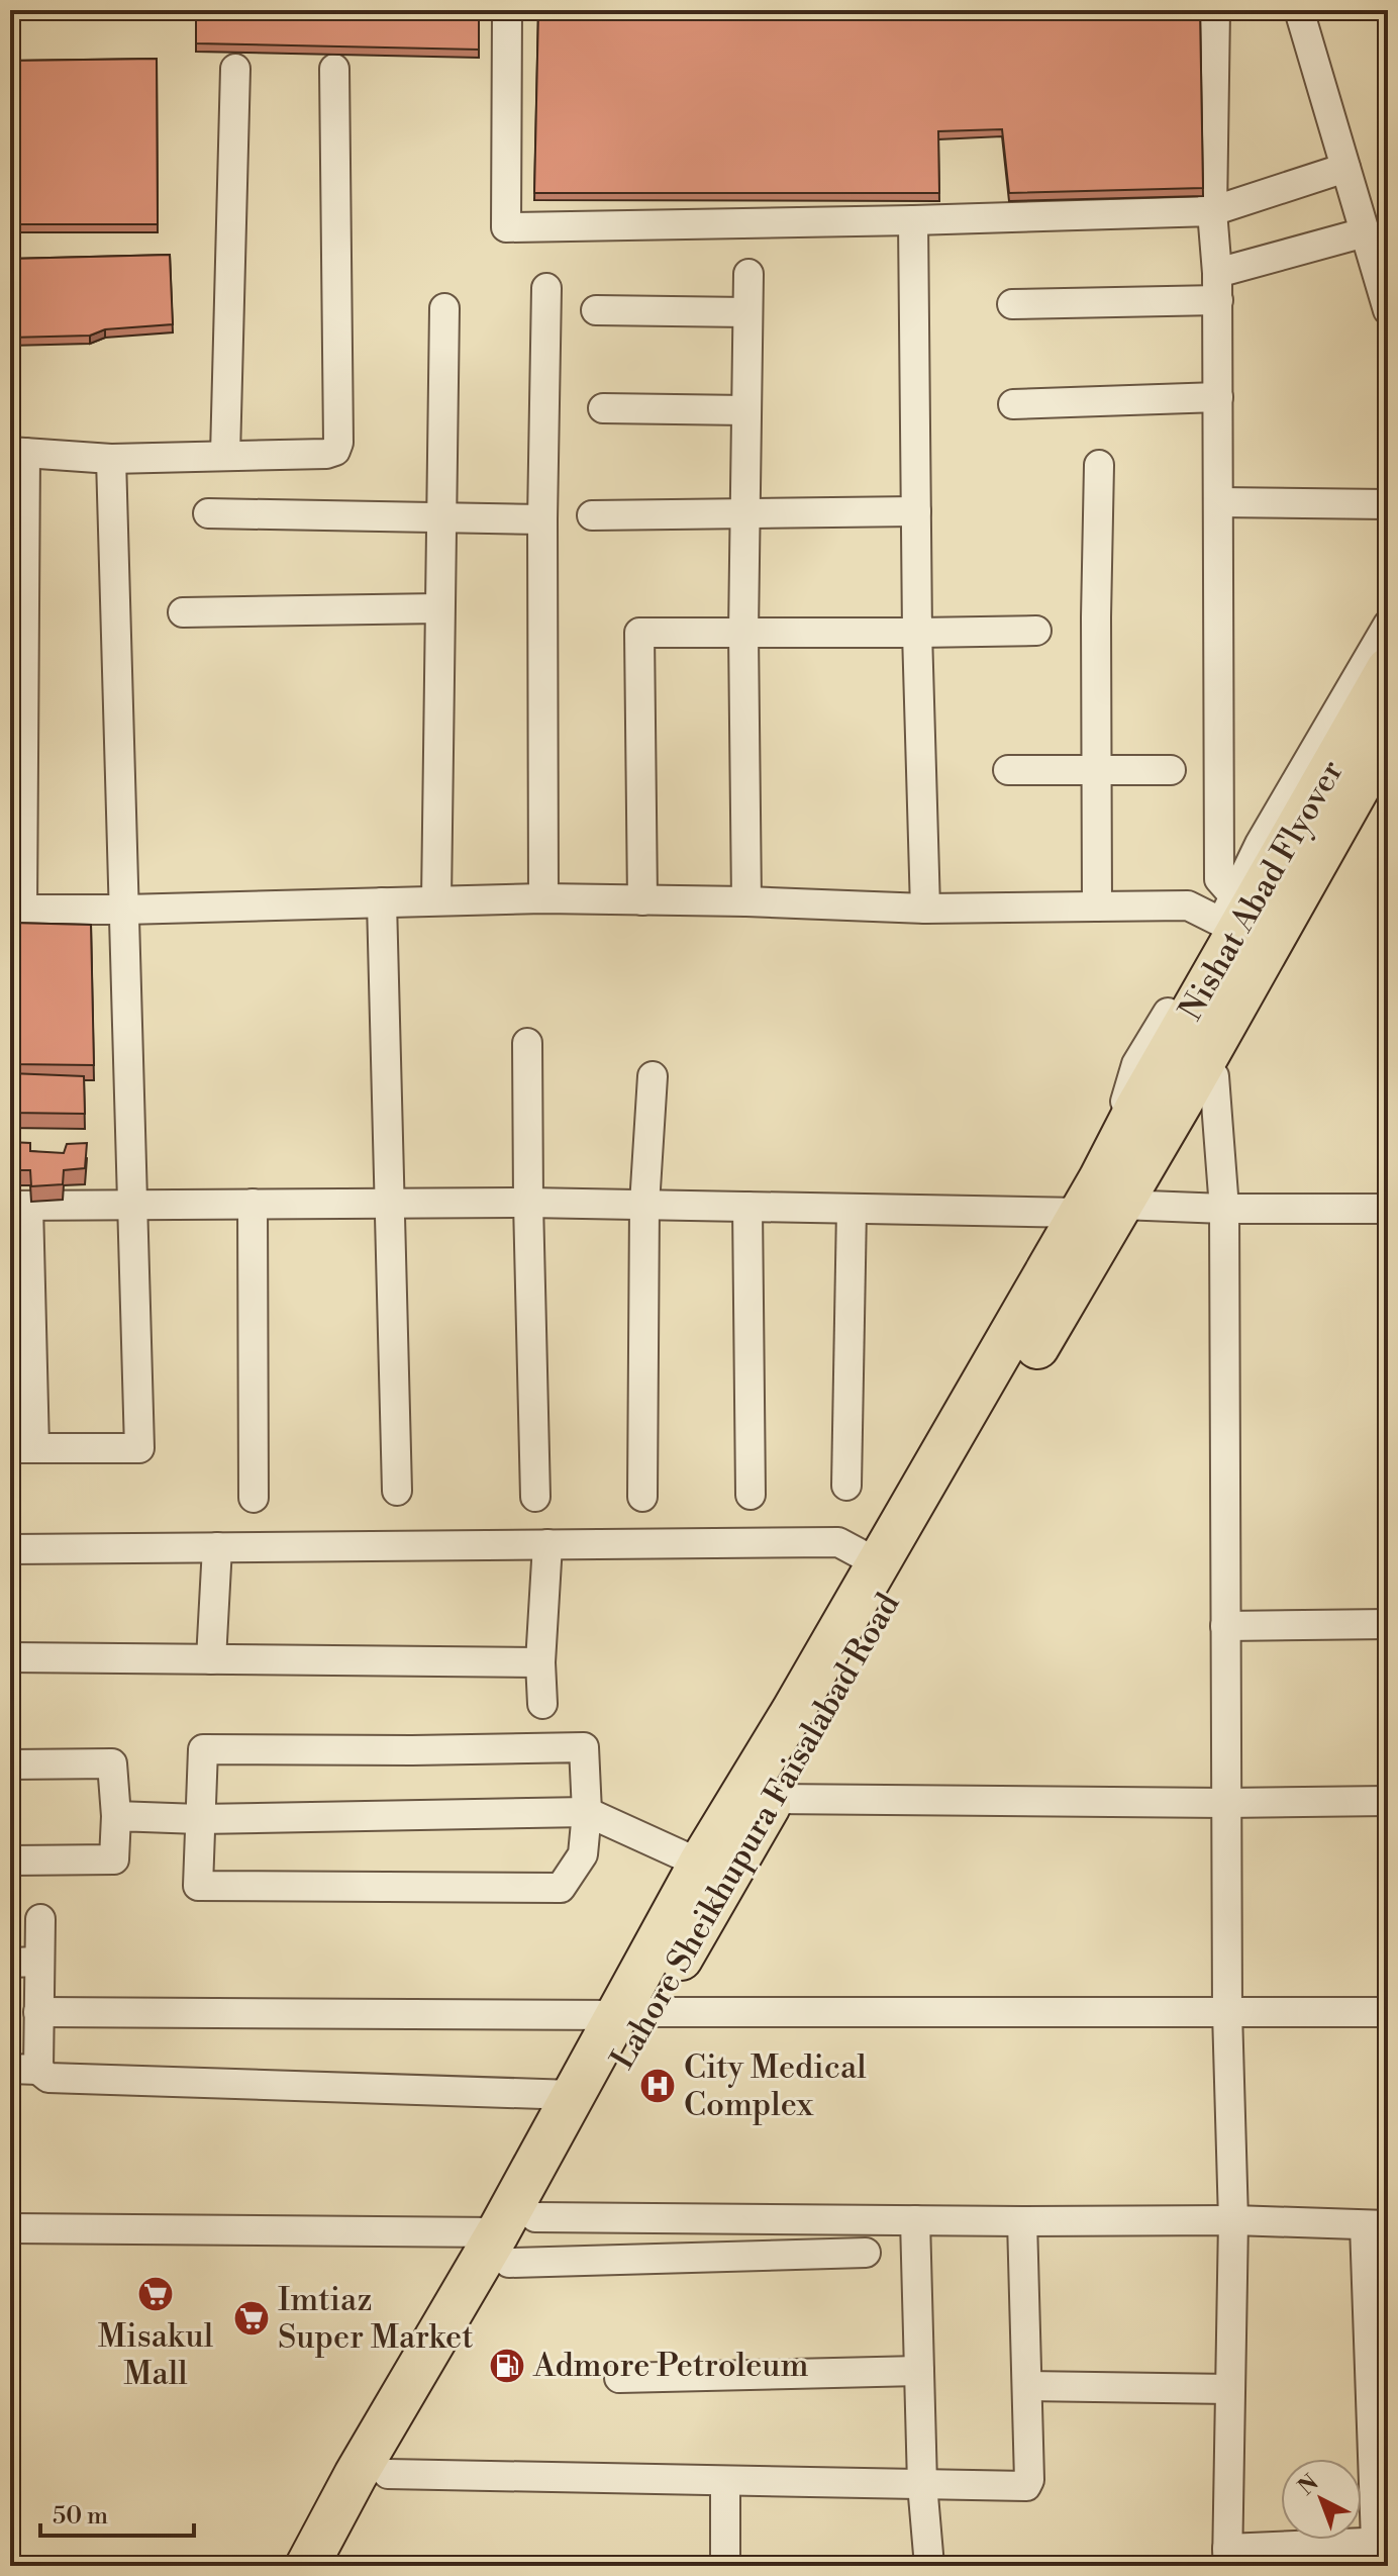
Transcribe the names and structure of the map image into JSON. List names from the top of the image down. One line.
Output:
{"streets":{"highway":["Nishat Abad Flyover","Lahore Sheikhupura Faisalabad Road"]},"crossings":[["Nishat Abad Flyover","Lahore Sheikhupura Faisalabad Road"]],"places":{"hospital":["City Medical Complex"],"supermarket":["Misakul Mall","Imtiaz Super Market"],"fuel station":["Admore Petroleum"]},"scale_bar":"50 m","north":"top left"}
